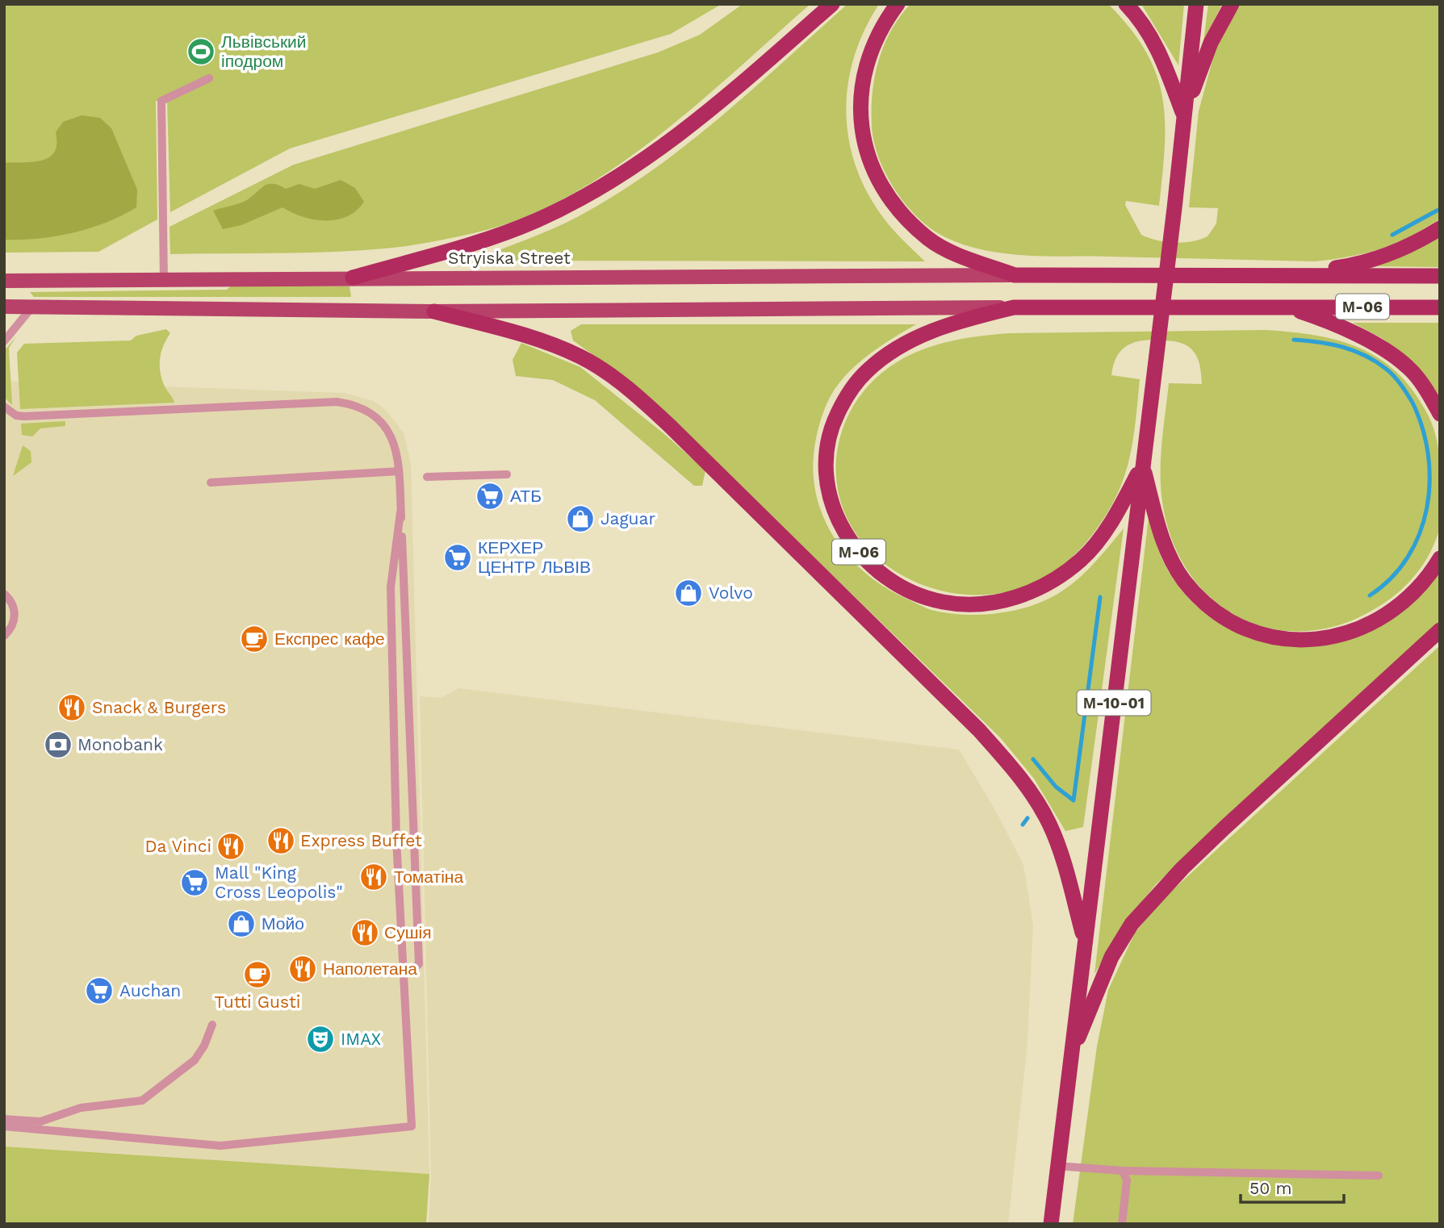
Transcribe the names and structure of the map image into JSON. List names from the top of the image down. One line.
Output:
{"streets":{"highway":["М-06","М-10-01"],"main road":["Stryiska Street"]},"crossings":[["М-06","М-10-01"]],"places":{"sports":["Львівський іподром"],"supermarket":["АТБ","КЕРХЕР ЦЕНТР ЛЬВІВ","Mall \"King Cross Leopolis\"","Auchan"],"shop":["Jaguar","Volvo","Мойо"],"cafe":["Експрес кафе","Tutti Gusti"],"restaurant":["Snack & Burgers","Express Buffet","Da Vinci","Томатіна","Сушія","Наполетана"],"bank":["Monobank"],"theatre":["IMAX"]},"scale_bar":"50 m"}
